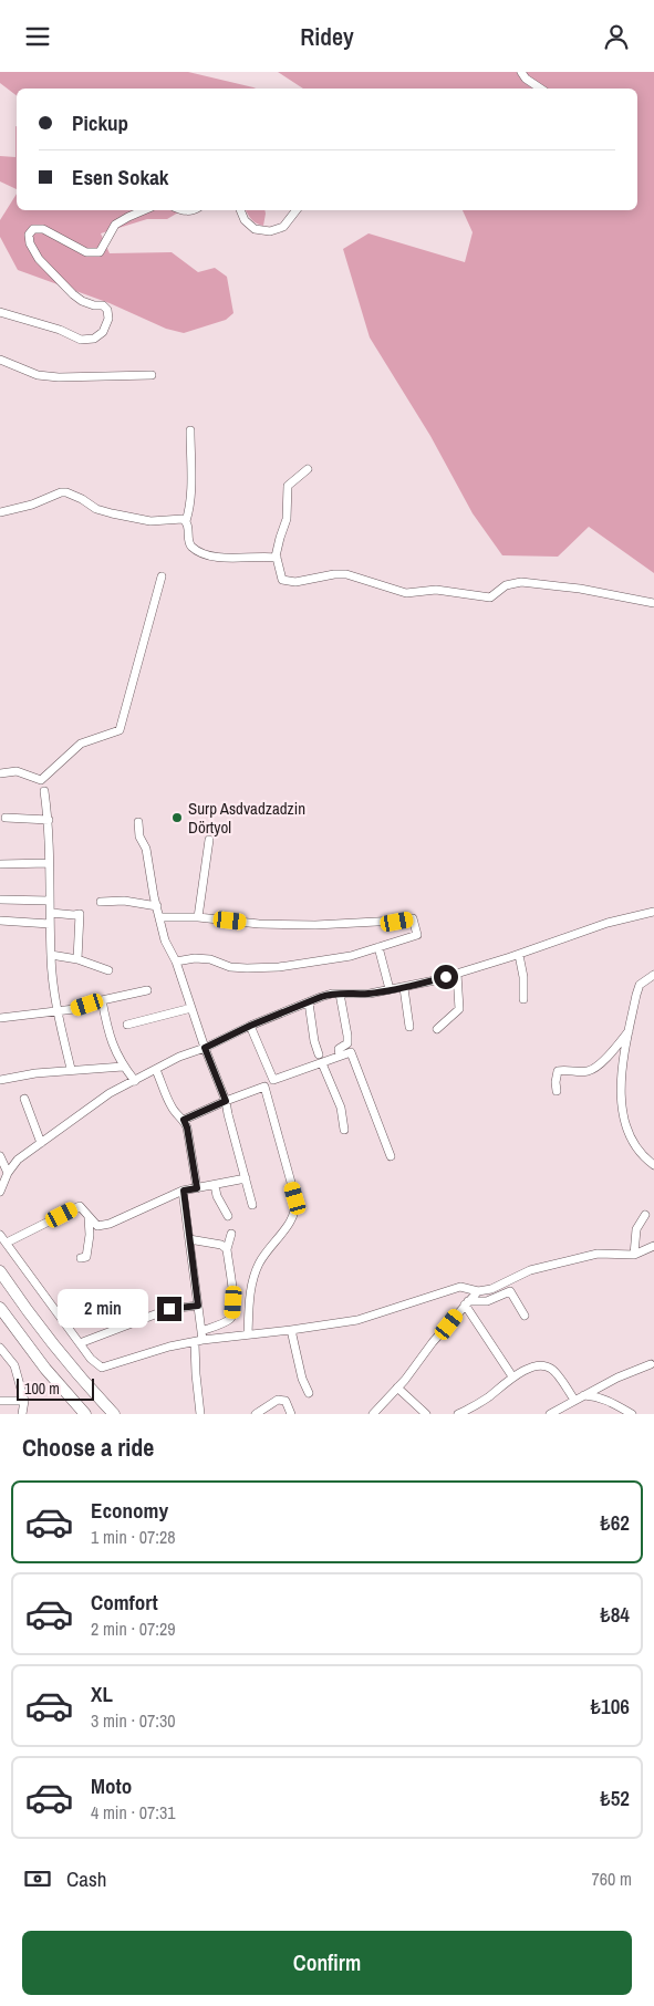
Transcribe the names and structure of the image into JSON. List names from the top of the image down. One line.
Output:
{"places":["Surp Asdvadzadzin Dörtyol"],"scale_bar":"100 m","page":{"header":"Ridey","banner":["Pickup","Esen Sokak"],"bubble":"2 min","scale":"100 m","heading":"Choose a ride","list":[{"name":"Economy","note":"1 min · 07:28","value":"₺62"},{"name":"Comfort","note":"2 min · 07:29","value":"₺84"},{"name":"XL","note":"3 min · 07:30","value":"₺106"},{"name":"Moto","note":"4 min · 07:31","value":"₺52"}],"pay":["Cash","760 m"],"buttons":"Confirm"}}
